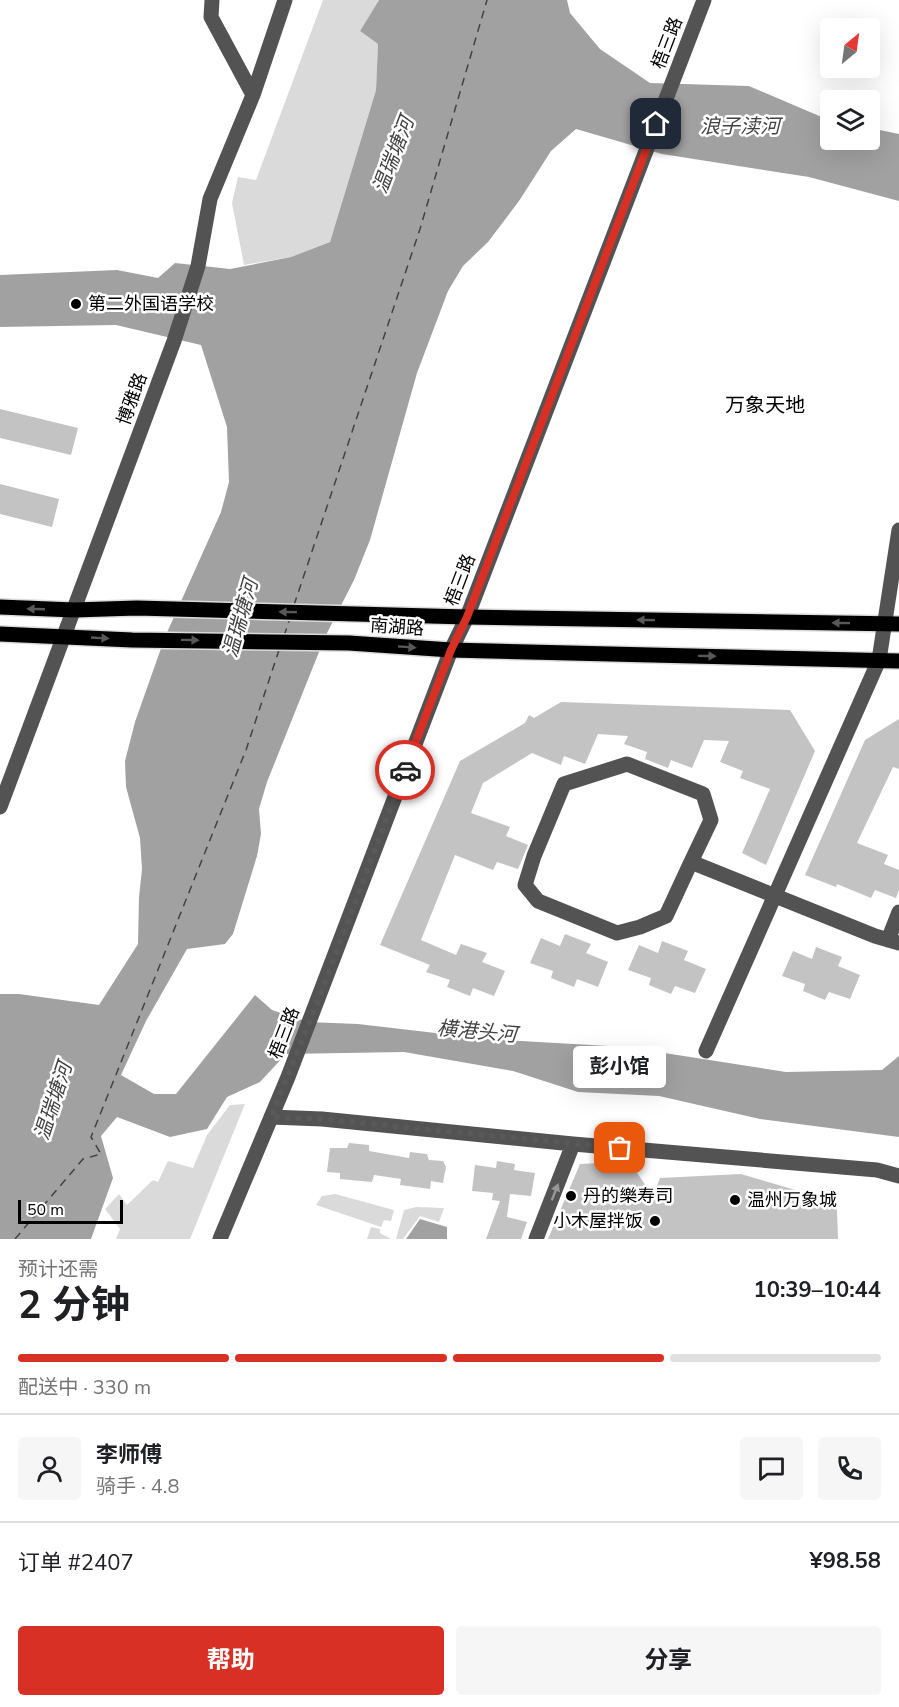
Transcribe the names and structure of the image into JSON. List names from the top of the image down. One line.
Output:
{"streets":{"main road":["南湖路"],"street":["梧三路","博雅路"]},"crossings":[["梧三路","南湖路"],["博雅路","南湖路"]],"districts":["万象天地"],"water":["浪子渎河","温瑞塘河","横港头河"],"places":["第二外国语学校","彭小馆","丹的樂寿司","温州万象城","小木屋拌饭"],"scale_bar":"50 m","north":"top right","page":{"bubble":"彭小馆","scale":"50 m","heading":["2 分钟","预计还需","10:39–10:44"],"panel":["李师傅","骑手 · 4.8","订单 #2407","¥98.58"],"bar":"配送中 · 330 m","buttons":["帮助","分享"]}}
